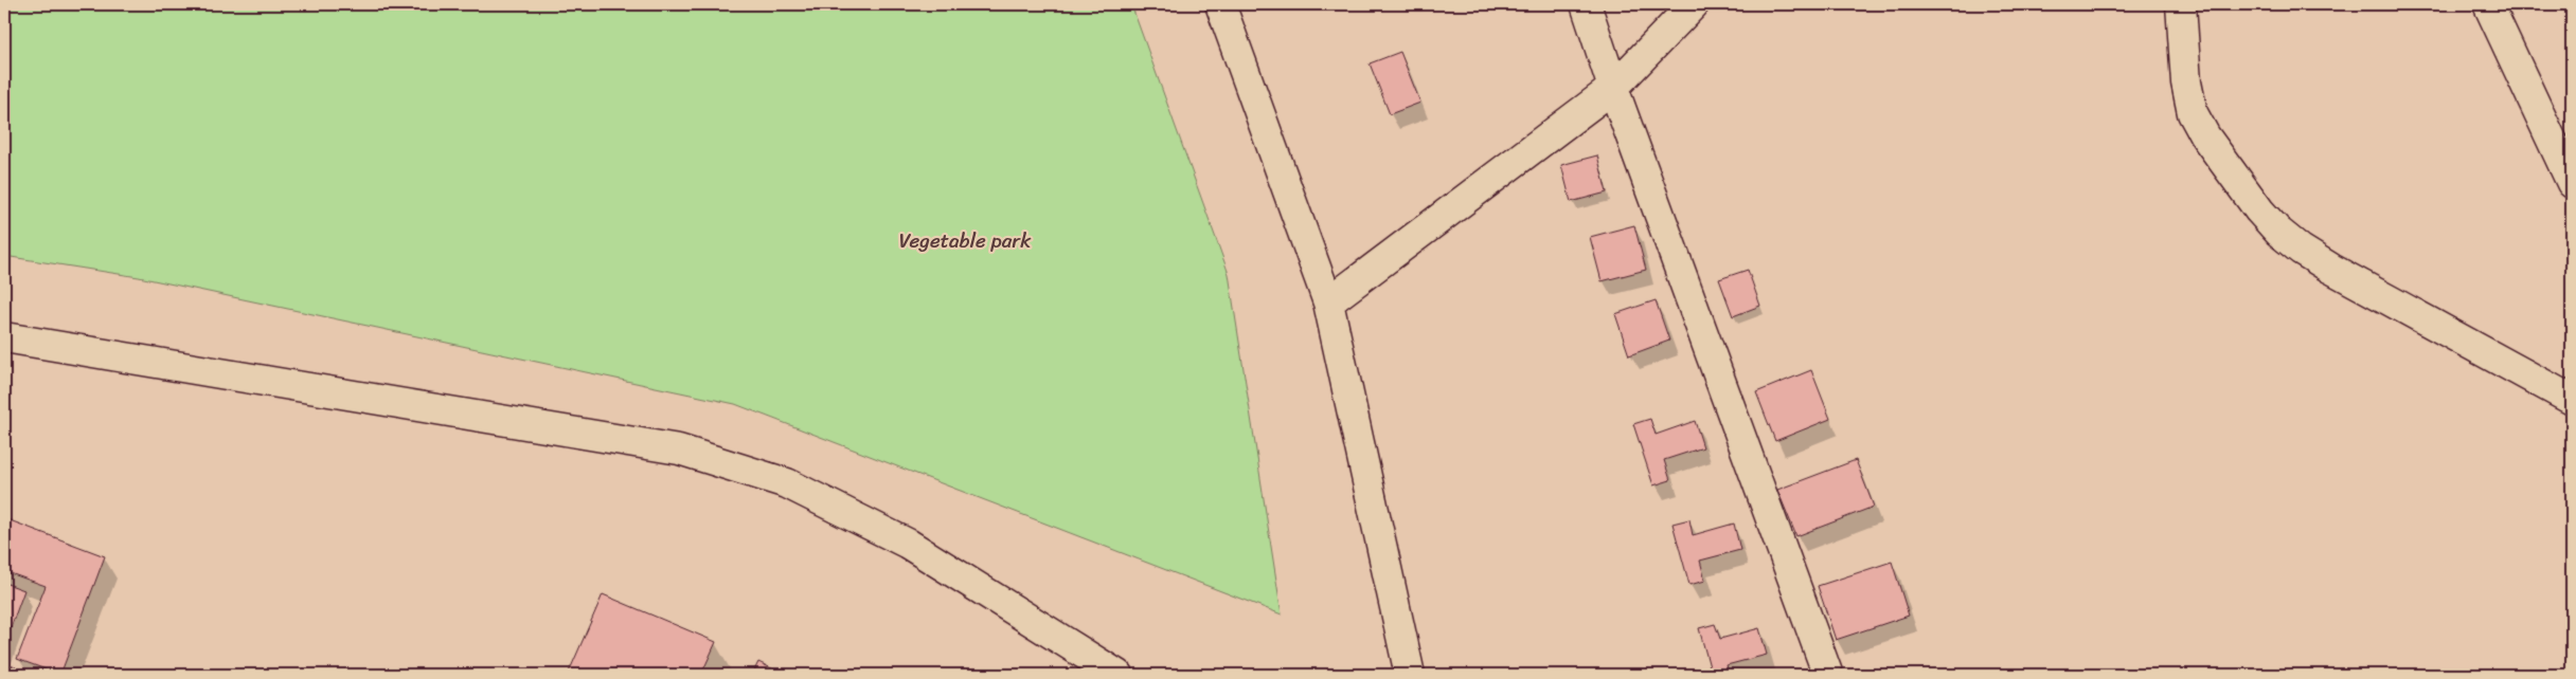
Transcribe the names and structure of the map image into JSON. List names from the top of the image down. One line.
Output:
{"parks":["Vegetable park"]}
